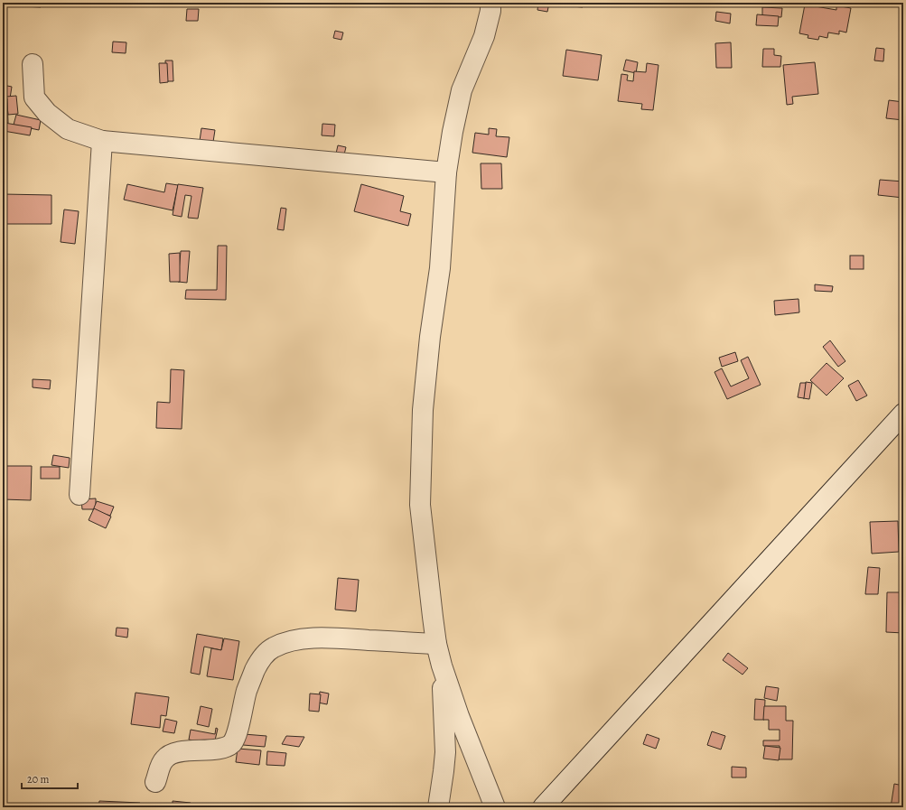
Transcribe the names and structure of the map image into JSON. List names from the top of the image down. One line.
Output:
{"scale_bar":"20 m"}
